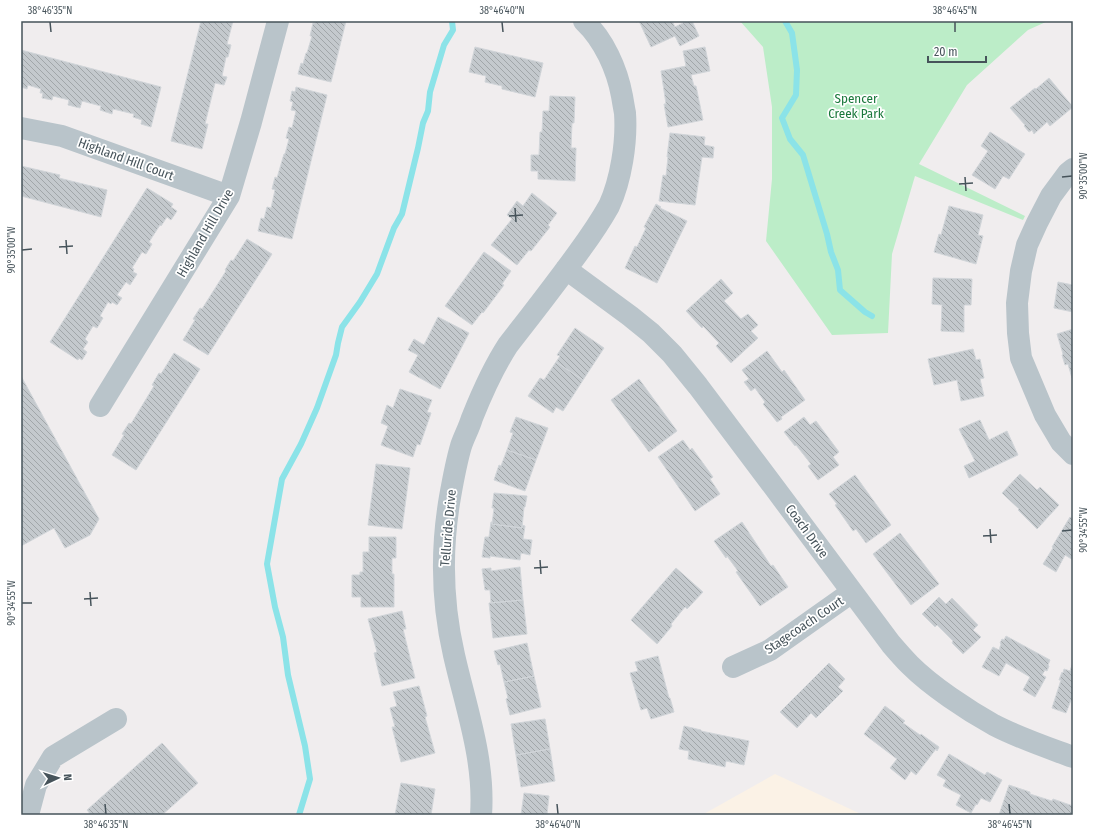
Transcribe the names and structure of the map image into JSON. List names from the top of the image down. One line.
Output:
{"streets":{"street":["Highland Hill Court","Highland Hill Drive","Telluride Drive","Coach Drive","Stagecoach Court"]},"crossings":[["Highland Hill Court","Highland Hill Drive"],["Telluride Drive","Coach Drive"],["Coach Drive","Stagecoach Court"]],"parks":["Spencer Creek Park"],"scale_bar":"20 m","north":"right","coordinates":["38°46'35\"N","38°46'40\"N","38°46'45\"N","90°35'00\"W","90°34'55\"W"]}
